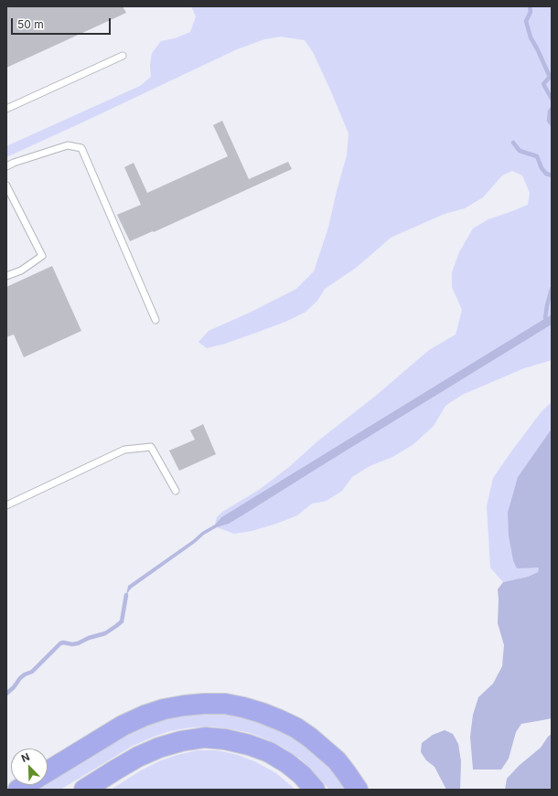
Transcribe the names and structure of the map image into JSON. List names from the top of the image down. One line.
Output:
{"scale_bar":"50 m","north":"top left"}
